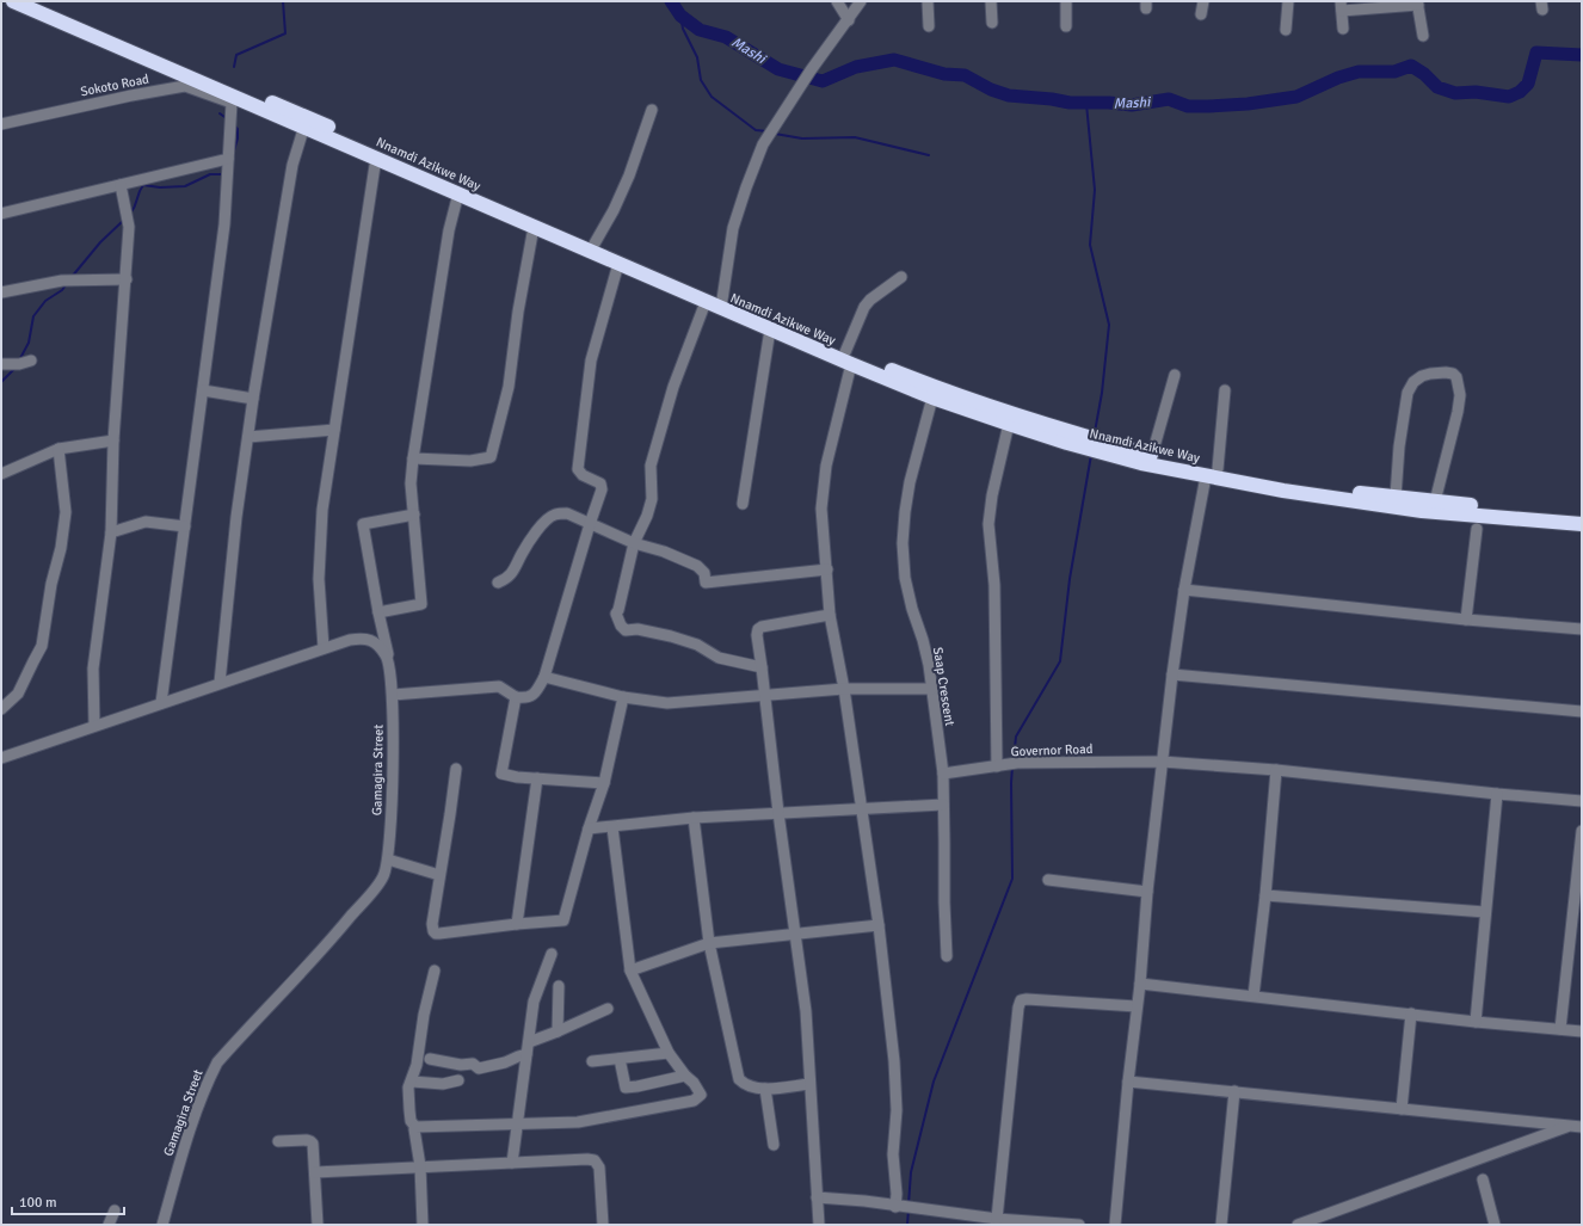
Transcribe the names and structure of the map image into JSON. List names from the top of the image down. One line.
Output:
{"streets":{"highway":["Nnamdi Azikwe Way"],"street":["Sokoto Road","Saap Crescent","Governor Road","Gamagira Street"]},"crossings":[["Nnamdi Azikwe Way","Saap Crescent"],["Saap Crescent","Governor Road"]],"water":["Mashi"],"scale_bar":"100 m"}
